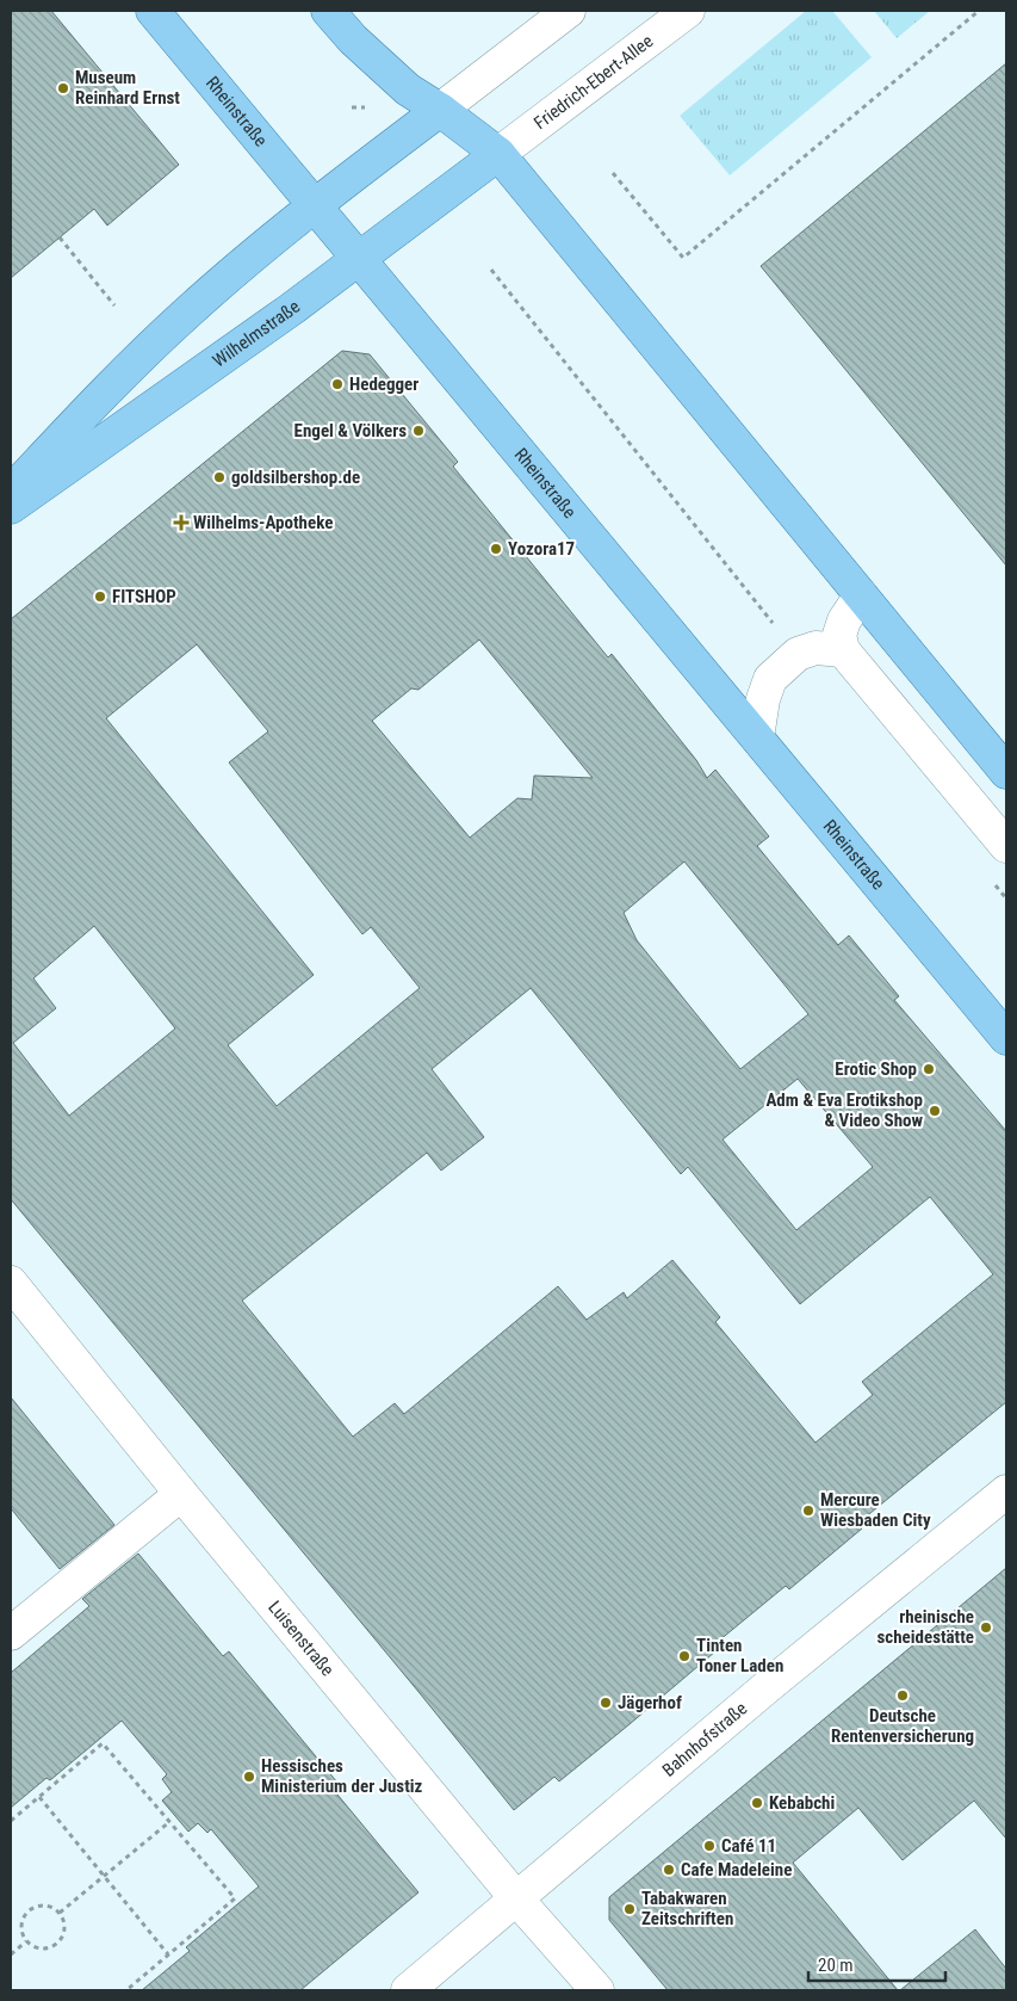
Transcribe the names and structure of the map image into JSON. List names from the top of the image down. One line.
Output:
{"streets":{"main road":["Rheinstraße","Wilhelmstraße"],"street":["Friedrich-Ebert-Allee","Luisenstraße","Bahnhofstraße"]},"crossings":[["Friedrich-Ebert-Allee","Wilhelmstraße"],["Rheinstraße","Wilhelmstraße"],["Luisenstraße","Bahnhofstraße"]],"places":{"other":["Museum Reinhard Ernst","Hedegger","Engel & Völkers","goldsilbershop.de","Yozora17","FITSHOP","Erotic Shop","Adm & Eva Erotikshop & Video Show","Mercure Wiesbaden City","rheinische scheidestätte","Tinten Toner Laden","Deutsche Rentenversicherung","Jägerhof","Hessisches Ministerium der Justiz","Kebabchi","Café 11","Cafe Madeleine","Tabakwaren Zeitschriften"],"health":["Wilhelms-Apotheke"]},"scale_bar":"20 m"}
